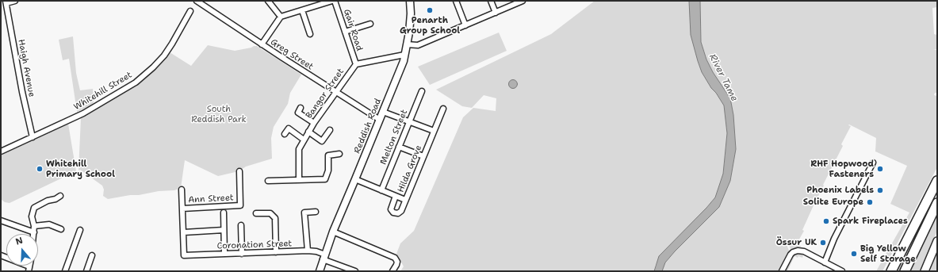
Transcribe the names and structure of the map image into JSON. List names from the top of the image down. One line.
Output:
{"streets":{"main road":["Reddish Road"],"street":["Gair Road","Greg Street","Haigh Avenue","Whitehill Street","Bangor Street","Melton Street","Hilda Grove","Ann Street","Coronation Street"]},"crossings":[["Gair Road","Bangor Street"],["Greg Street","Bangor Street"],["Greg Street","Reddish Road"],["Haigh Avenue","Whitehill Street"],["Bangor Street","Reddish Road"],["Reddish Road","Coronation Street"]],"water":["River Tame"],"parks":["South Reddish Park"],"places":["Penarth Group School","Whitehill Primary School","RHF Hopwood Fasteners","Phoenix Labels","Solite Europe","Spark Fireplaces","Össur UK","Big Yellow Self Storage"],"north":"top"}
